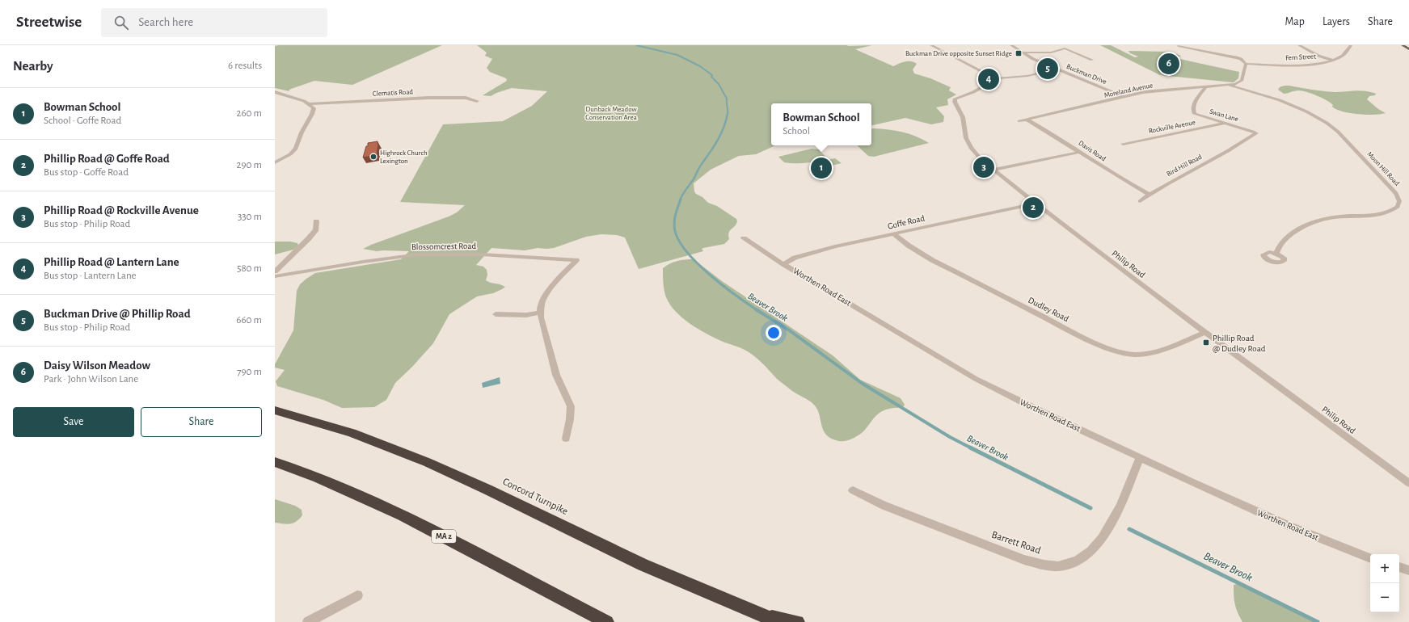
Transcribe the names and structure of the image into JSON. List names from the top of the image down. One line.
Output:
{"streets":{"highway":["Concord Turnpike","MA 2"],"street":["Fern Street","Buckman Drive","Moreland Avenue","Clematis Road","Swan Lane","Rockville Avenue","Davis Road","Bird Hill Road","Moon Hill Road","Goffe Road","Blossomcrest Road","Philip Road","Worthen Road East","Dudley Road","Barrett Road"]},"crossings":[["Fern Street","Moreland Avenue"],["Buckman Drive","Moreland Avenue"],["Buckman Drive","Philip Road"],["Moreland Avenue","Swan Lane"],["Moreland Avenue","Davis Road"],["Moreland Avenue","Moon Hill Road"],["Swan Lane","Rockville Avenue"],["Swan Lane","Bird Hill Road"],["Davis Road","Bird Hill Road"],["Goffe Road","Philip Road"],["Goffe Road","Worthen Road East"],["Goffe Road","Dudley Road"],["Philip Road","Dudley Road"],["Worthen Road East","Barrett Road"]],"water":["Beaver Brook"],"parks":["Dunback Meadow Conservation Area"],"places":{"transit":["Buckman Drive opposite Sunset Ridge","Phillip Road @ Dudley Road"],"other":["Highrock Church Lexington"]},"page":{"header":"Streetwise","search":"Search here","nav":["Map","Layers","Share"],"heading":["Nearby","6 results"],"pins":["6","5","4","3","1","2"],"list":[{"mark":"1","name":"Bowman School","note":"School · Goffe Road","value":"260 m"},{"mark":"2","name":"Phillip Road @ Goffe Road","note":"Bus stop · Goffe Road","value":"290 m"},{"mark":"3","name":"Phillip Road @ Rockville Avenue","note":"Bus stop · Philip Road","value":"330 m"},{"mark":"4","name":"Phillip Road @ Lantern Lane","note":"Bus stop · Lantern Lane","value":"580 m"},{"mark":"5","name":"Buckman Drive @ Phillip Road","note":"Bus stop · Philip Road","value":"660 m"},{"mark":"6","name":"Daisy Wilson Meadow","note":"Park · John Wilson Lane","value":"790 m"}],"popup":["Bowman School","School"],"buttons":["Save","Share"],"map_buttons":["+","−"]}}
